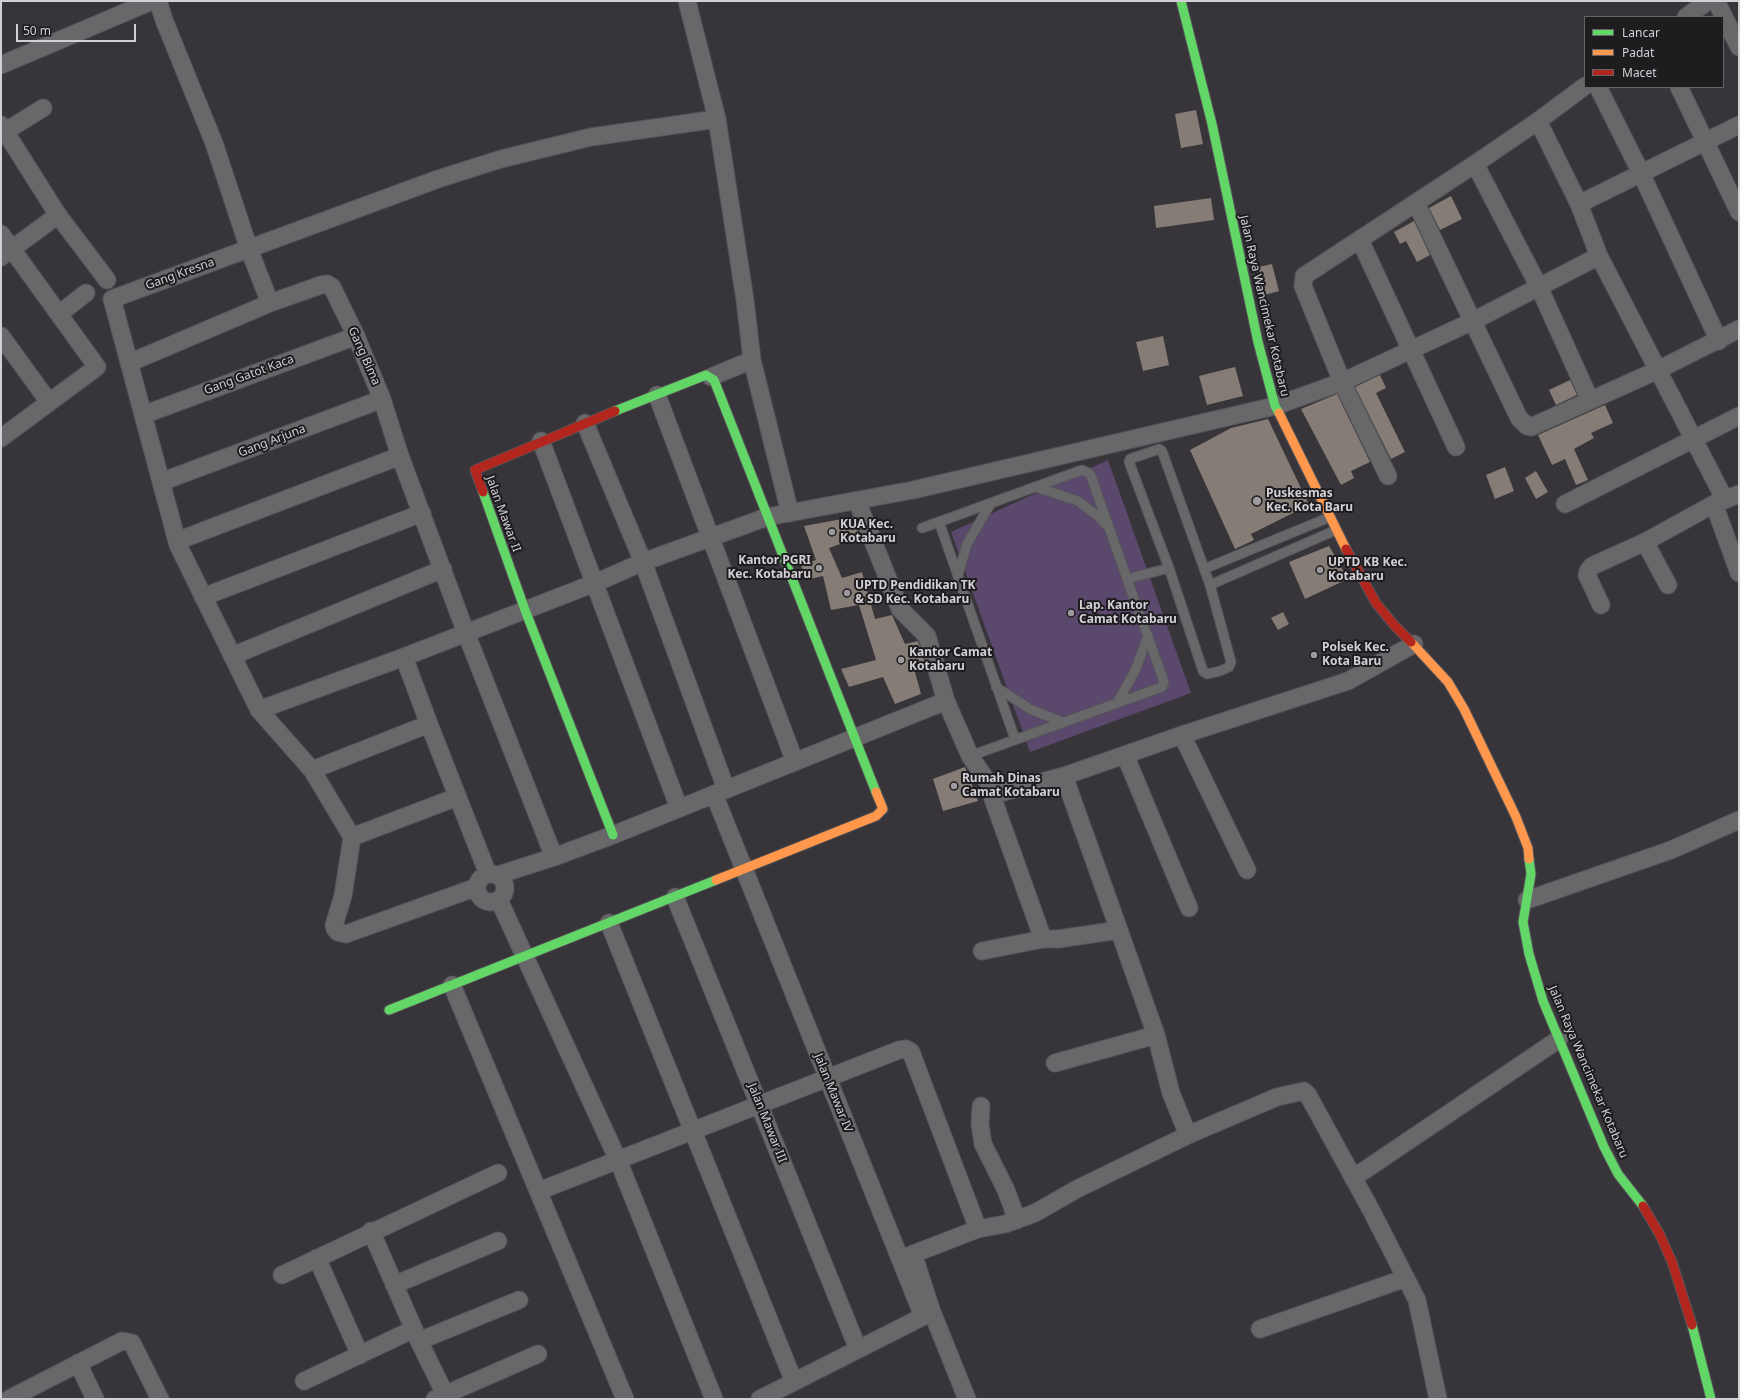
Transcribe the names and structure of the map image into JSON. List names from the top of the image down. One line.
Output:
{"streets":{"street":["Gang Kresna","Jalan Raya Wancimekar Kotabaru","Gang Bima","Gang Gatot Kaca","Gang Arjuna","Jalan Mawar II","Jalan Mawar IV","Jalan Mawar III"]},"crossings":[["Gang Kresna","Gang Bima"],["Gang Bima","Gang Gatot Kaca"],["Gang Bima","Gang Arjuna"]],"places":["Puskesmas Kec. Kota Baru","KUA Kec. Kotabaru","Kantor PGRI Kec. Kotabaru","UPTD KB Kec. Kotabaru","UPTD Pendidikan TK & SD Kec. Kotabaru","Lap. Kantor Camat Kotabaru","Polsek Kec. Kota Baru","Kantor Camat Kotabaru","Rumah Dinas Camat Kotabaru"],"legend":["Lancar","Padat","Macet"],"scale_bar":"50 m"}
